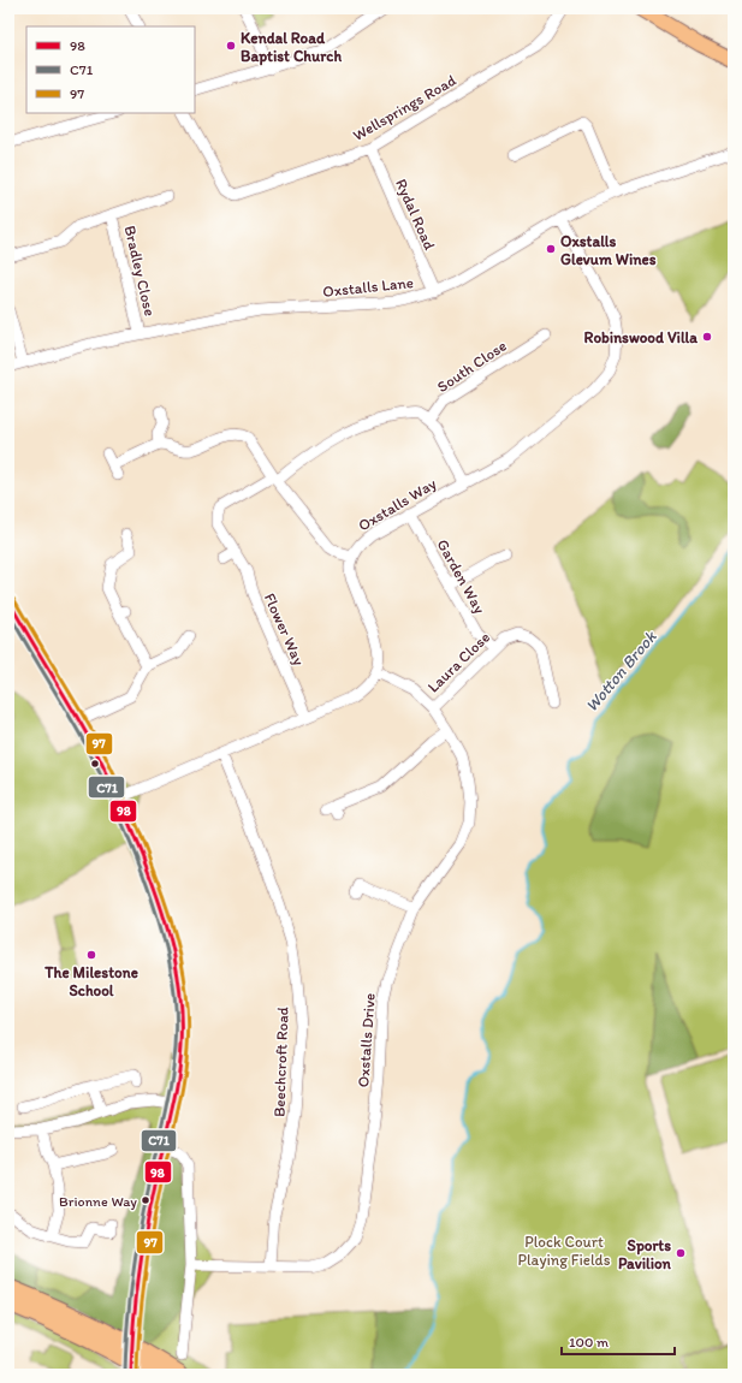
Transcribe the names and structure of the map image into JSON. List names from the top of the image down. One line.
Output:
{"streets":{"street":["Wellsprings Road","Rydal Road","Bradley Close","Oxstalls Lane","South Close","Oxstalls Way","Garden Way","Flower Way","Laura Close","Oxstalls Drive","Beechcroft Road"]},"crossings":[["Wellsprings Road","Rydal Road"],["Rydal Road","Oxstalls Lane"],["Bradley Close","Oxstalls Lane"],["Oxstalls Lane","Oxstalls Way"],["South Close","Flower Way"],["Oxstalls Way","Garden Way"],["Garden Way","Laura Close"],["Laura Close","Oxstalls Drive"],["Oxstalls Drive","Beechcroft Road"]],"water":["Wotton Brook"],"parks":["Plock Court Playing Fields"],"places":["Kendal Road Baptist Church","Oxstalls Glevum Wines","Robinswood Villa","The Milestone School","Brionne Way","Sports Pavilion"],"lines":["transit line 97","transit line 98","transit line C71"],"legend":["98","C71","97"],"scale_bar":"100 m"}
